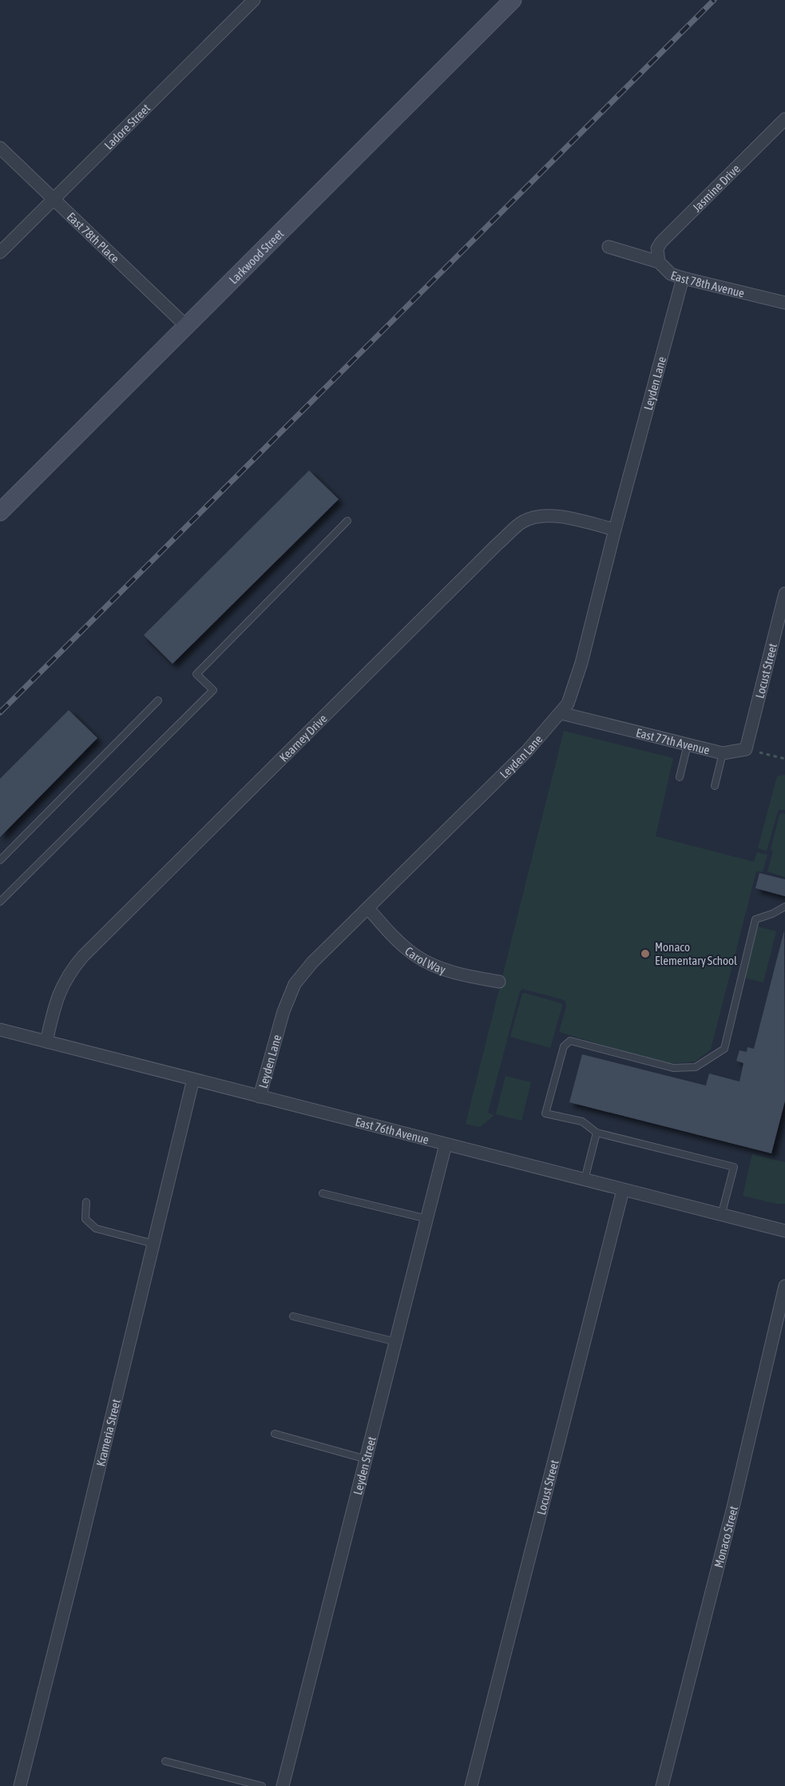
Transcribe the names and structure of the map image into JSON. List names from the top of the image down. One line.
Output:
{"streets":{"street":["Ladore Street","Jasmine Drive","East 78th Place","Larkwood Street","East 78th Avenue","Leyden Lane","Locust Street","Kearney Drive","East 77th Avenue","Carol Way","East 76th Avenue","Krameria Street","Leyden Street","Monaco Street"]},"crossings":[["Ladore Street","East 78th Place"],["Jasmine Drive","East 78th Avenue"],["East 78th Place","Larkwood Street"],["East 78th Avenue","Leyden Lane"],["Leyden Lane","Kearney Drive"],["Leyden Lane","East 77th Avenue"],["Leyden Lane","Carol Way"],["Leyden Lane","East 76th Avenue"],["Locust Street","East 77th Avenue"],["Locust Street","East 76th Avenue"],["Kearney Drive","East 76th Avenue"],["East 76th Avenue","Krameria Street"],["East 76th Avenue","Leyden Street"]],"places":["Monaco Elementary School"]}
